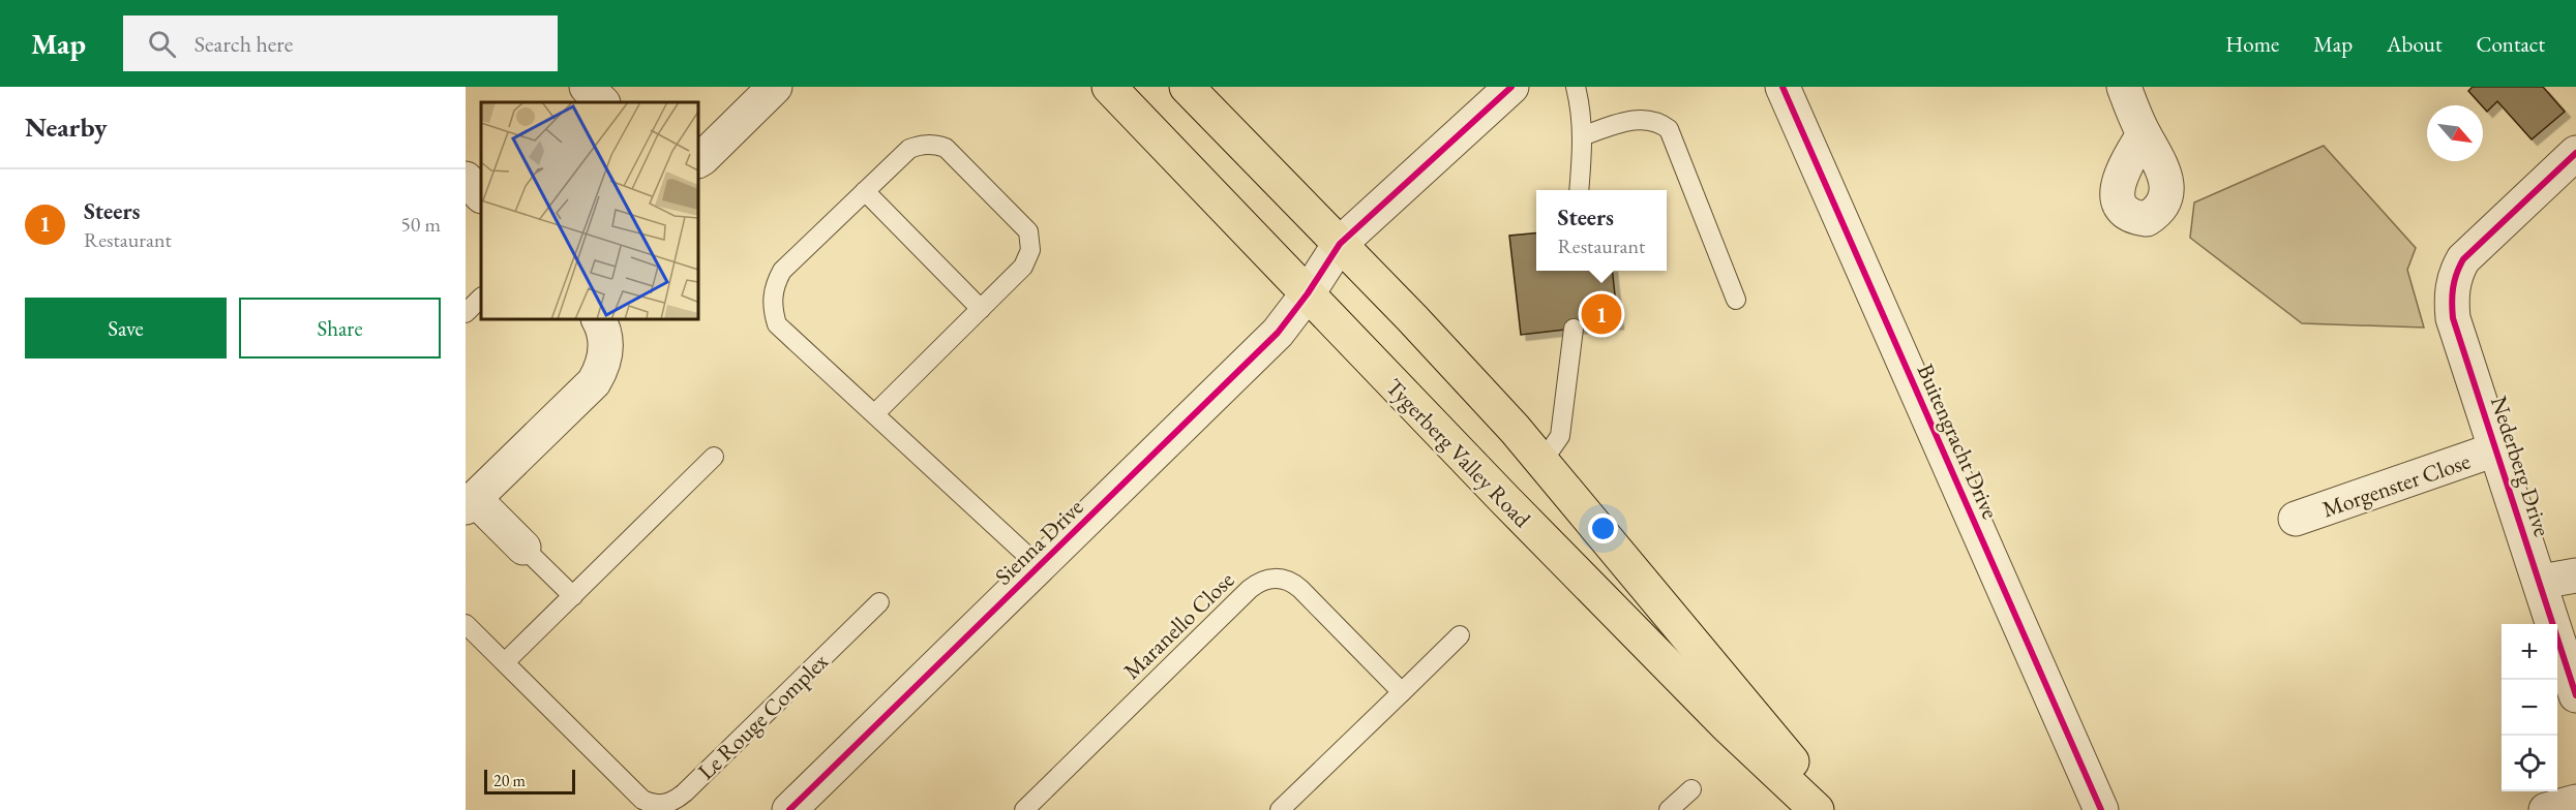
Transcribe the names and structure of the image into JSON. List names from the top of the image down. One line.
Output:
{"streets":{"main road":["Tygerberg Valley Road"],"street":["Buitengracht Drive","Nederberg Drive","Morgenster Close","Sienna Drive"],"lane":["Maranello Close","Le Rouge Complex"]},"crossings":[["Tygerberg Valley Road","Sienna Drive"],["Nederberg Drive","Morgenster Close"]],"scale_bar":"20 m","north":"bottom right","page":{"header":"Map","search":"Search here","nav":["Home","Map","About","Contact"],"heading":"Nearby","list":[{"mark":"1","name":"Steers","note":"Restaurant","value":"50 m"}],"popup":["Steers","Restaurant"],"buttons":["Save","Share"],"pins":"1","map_buttons":["+","−"],"scale":"20 m"}}
